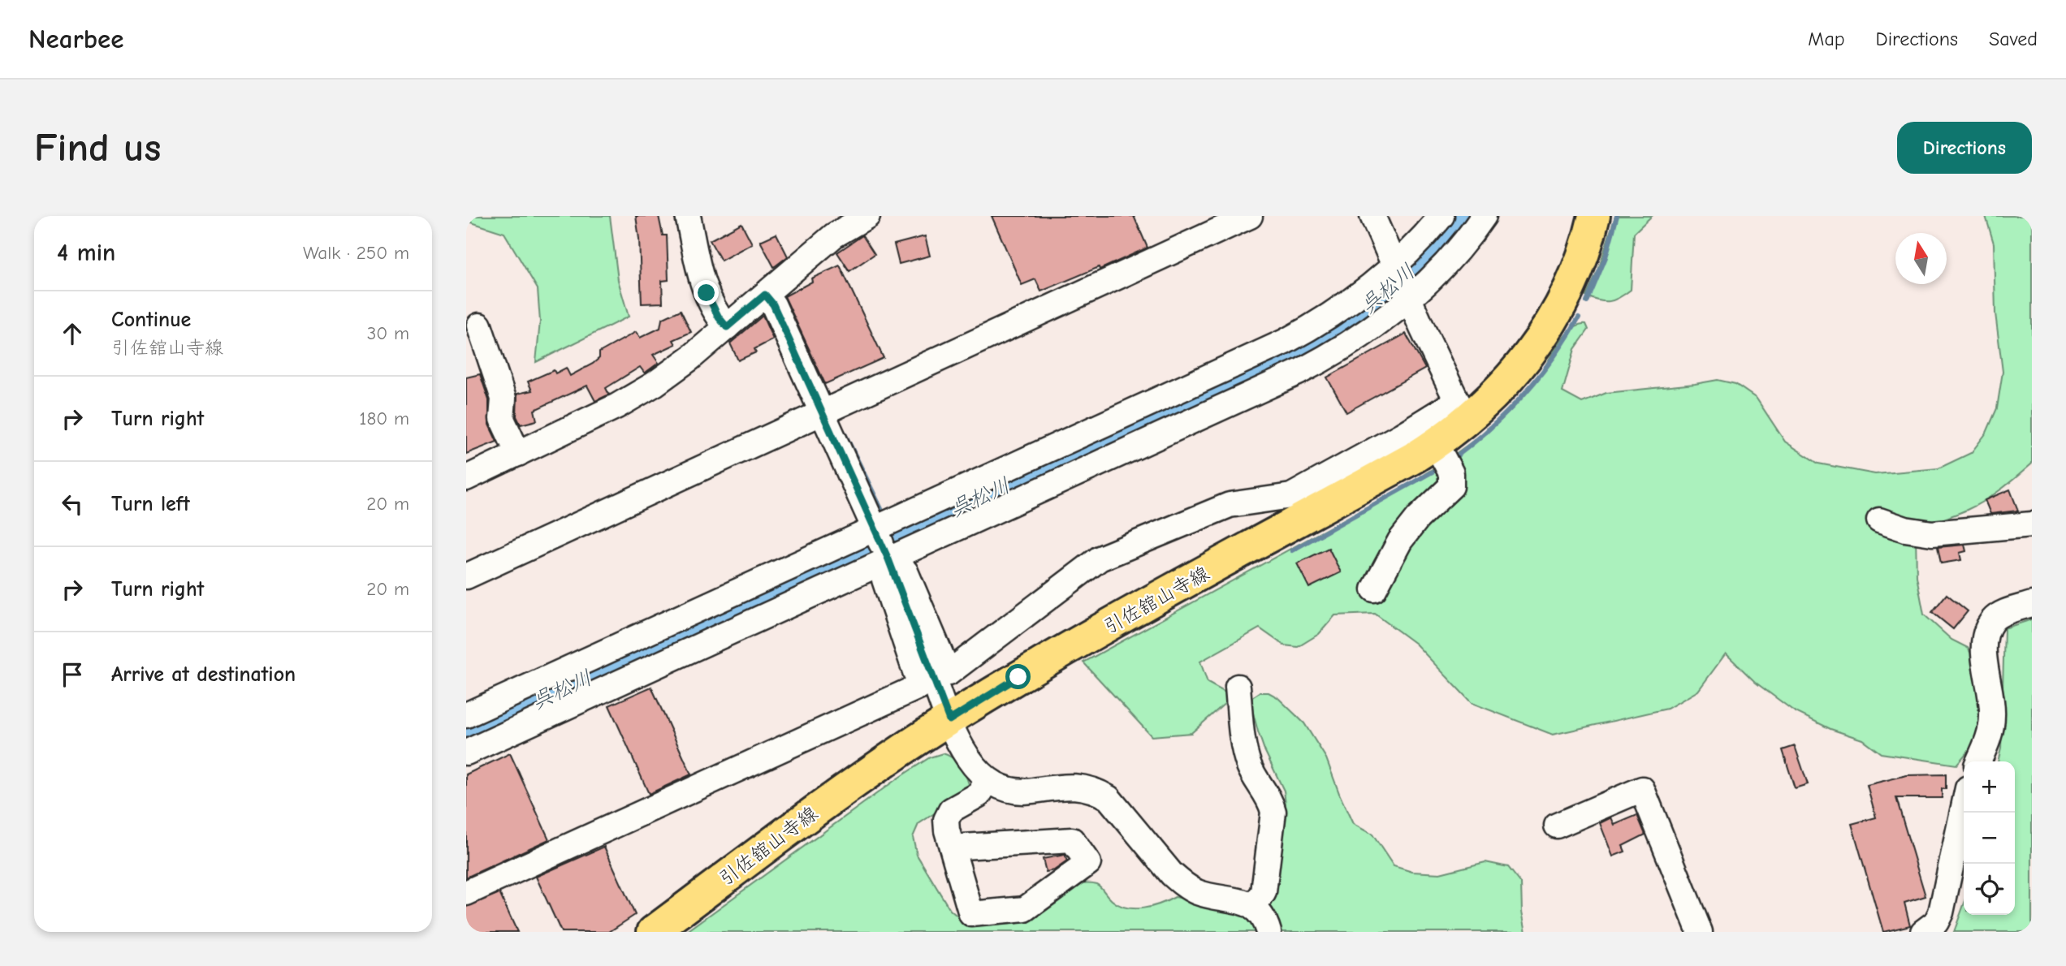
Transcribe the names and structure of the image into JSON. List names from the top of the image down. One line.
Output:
{"streets":{"main road":["引佐舘山寺線"]},"water":["呉松川"],"north":"top","page":{"header":"Nearbee","nav":["Map","Directions","Saved"],"buttons":"Directions","title":"Find us","heading":["4 min","Walk · 250 m"],"list":[["Continue","引佐舘山寺線","30 m"],["Turn right","180 m"],["Turn left","20 m"],["Turn right","20 m"],"Arrive at destination"],"map_buttons":["+","−"]}}
